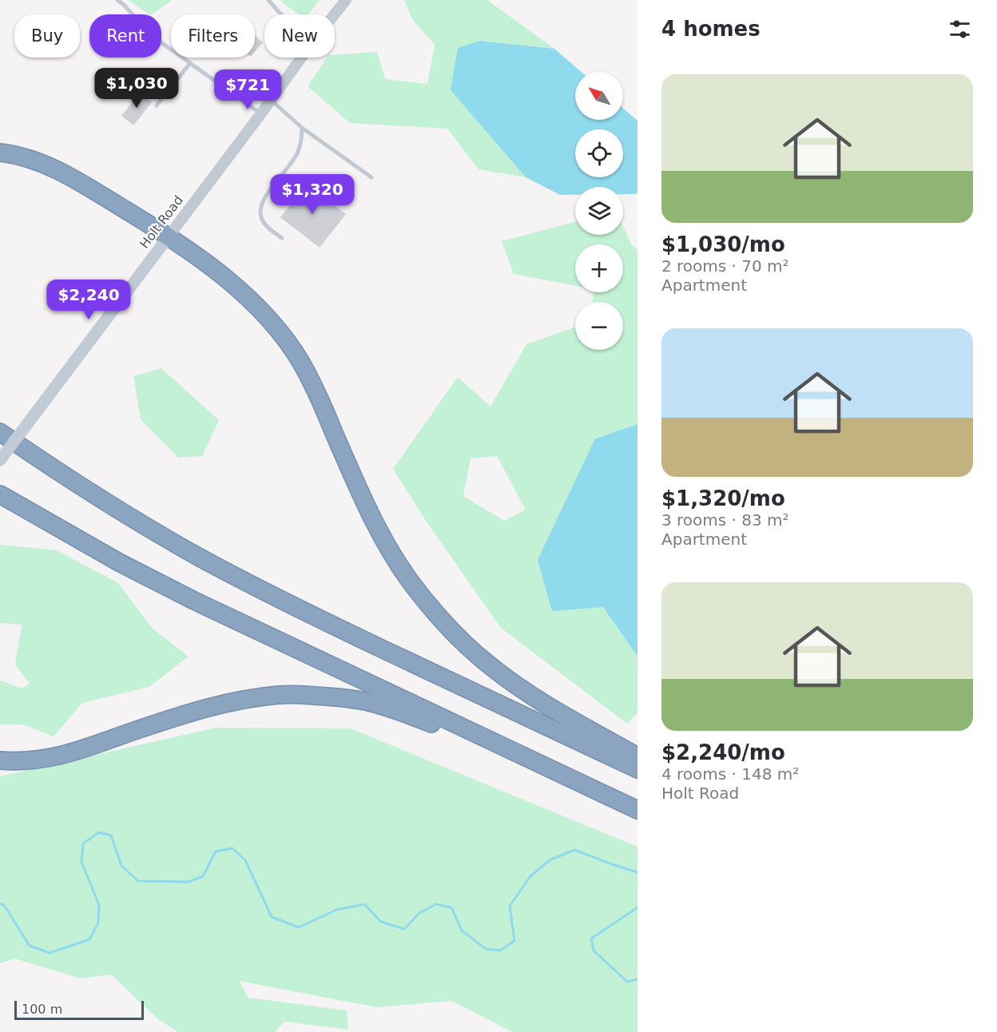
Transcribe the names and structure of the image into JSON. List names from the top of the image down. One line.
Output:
{"streets":{"main road":["Holt Road"]},"scale_bar":"100 m","north":"top left","page":{"heading":"4 homes","chip":["Buy","Rent","Filters","New"],"list":[{"name":"$1,030/mo","note":"2 rooms · 70 m² · Apartment"},{"name":"$1,320/mo","note":"3 rooms · 83 m² · Apartment"},{"name":"$2,240/mo","note":"4 rooms · 148 m² · Holt Road"}],"price":["$1,030","$721","$1,320","$2,240"],"map_buttons":["+","−"],"scale":"100 m"}}
